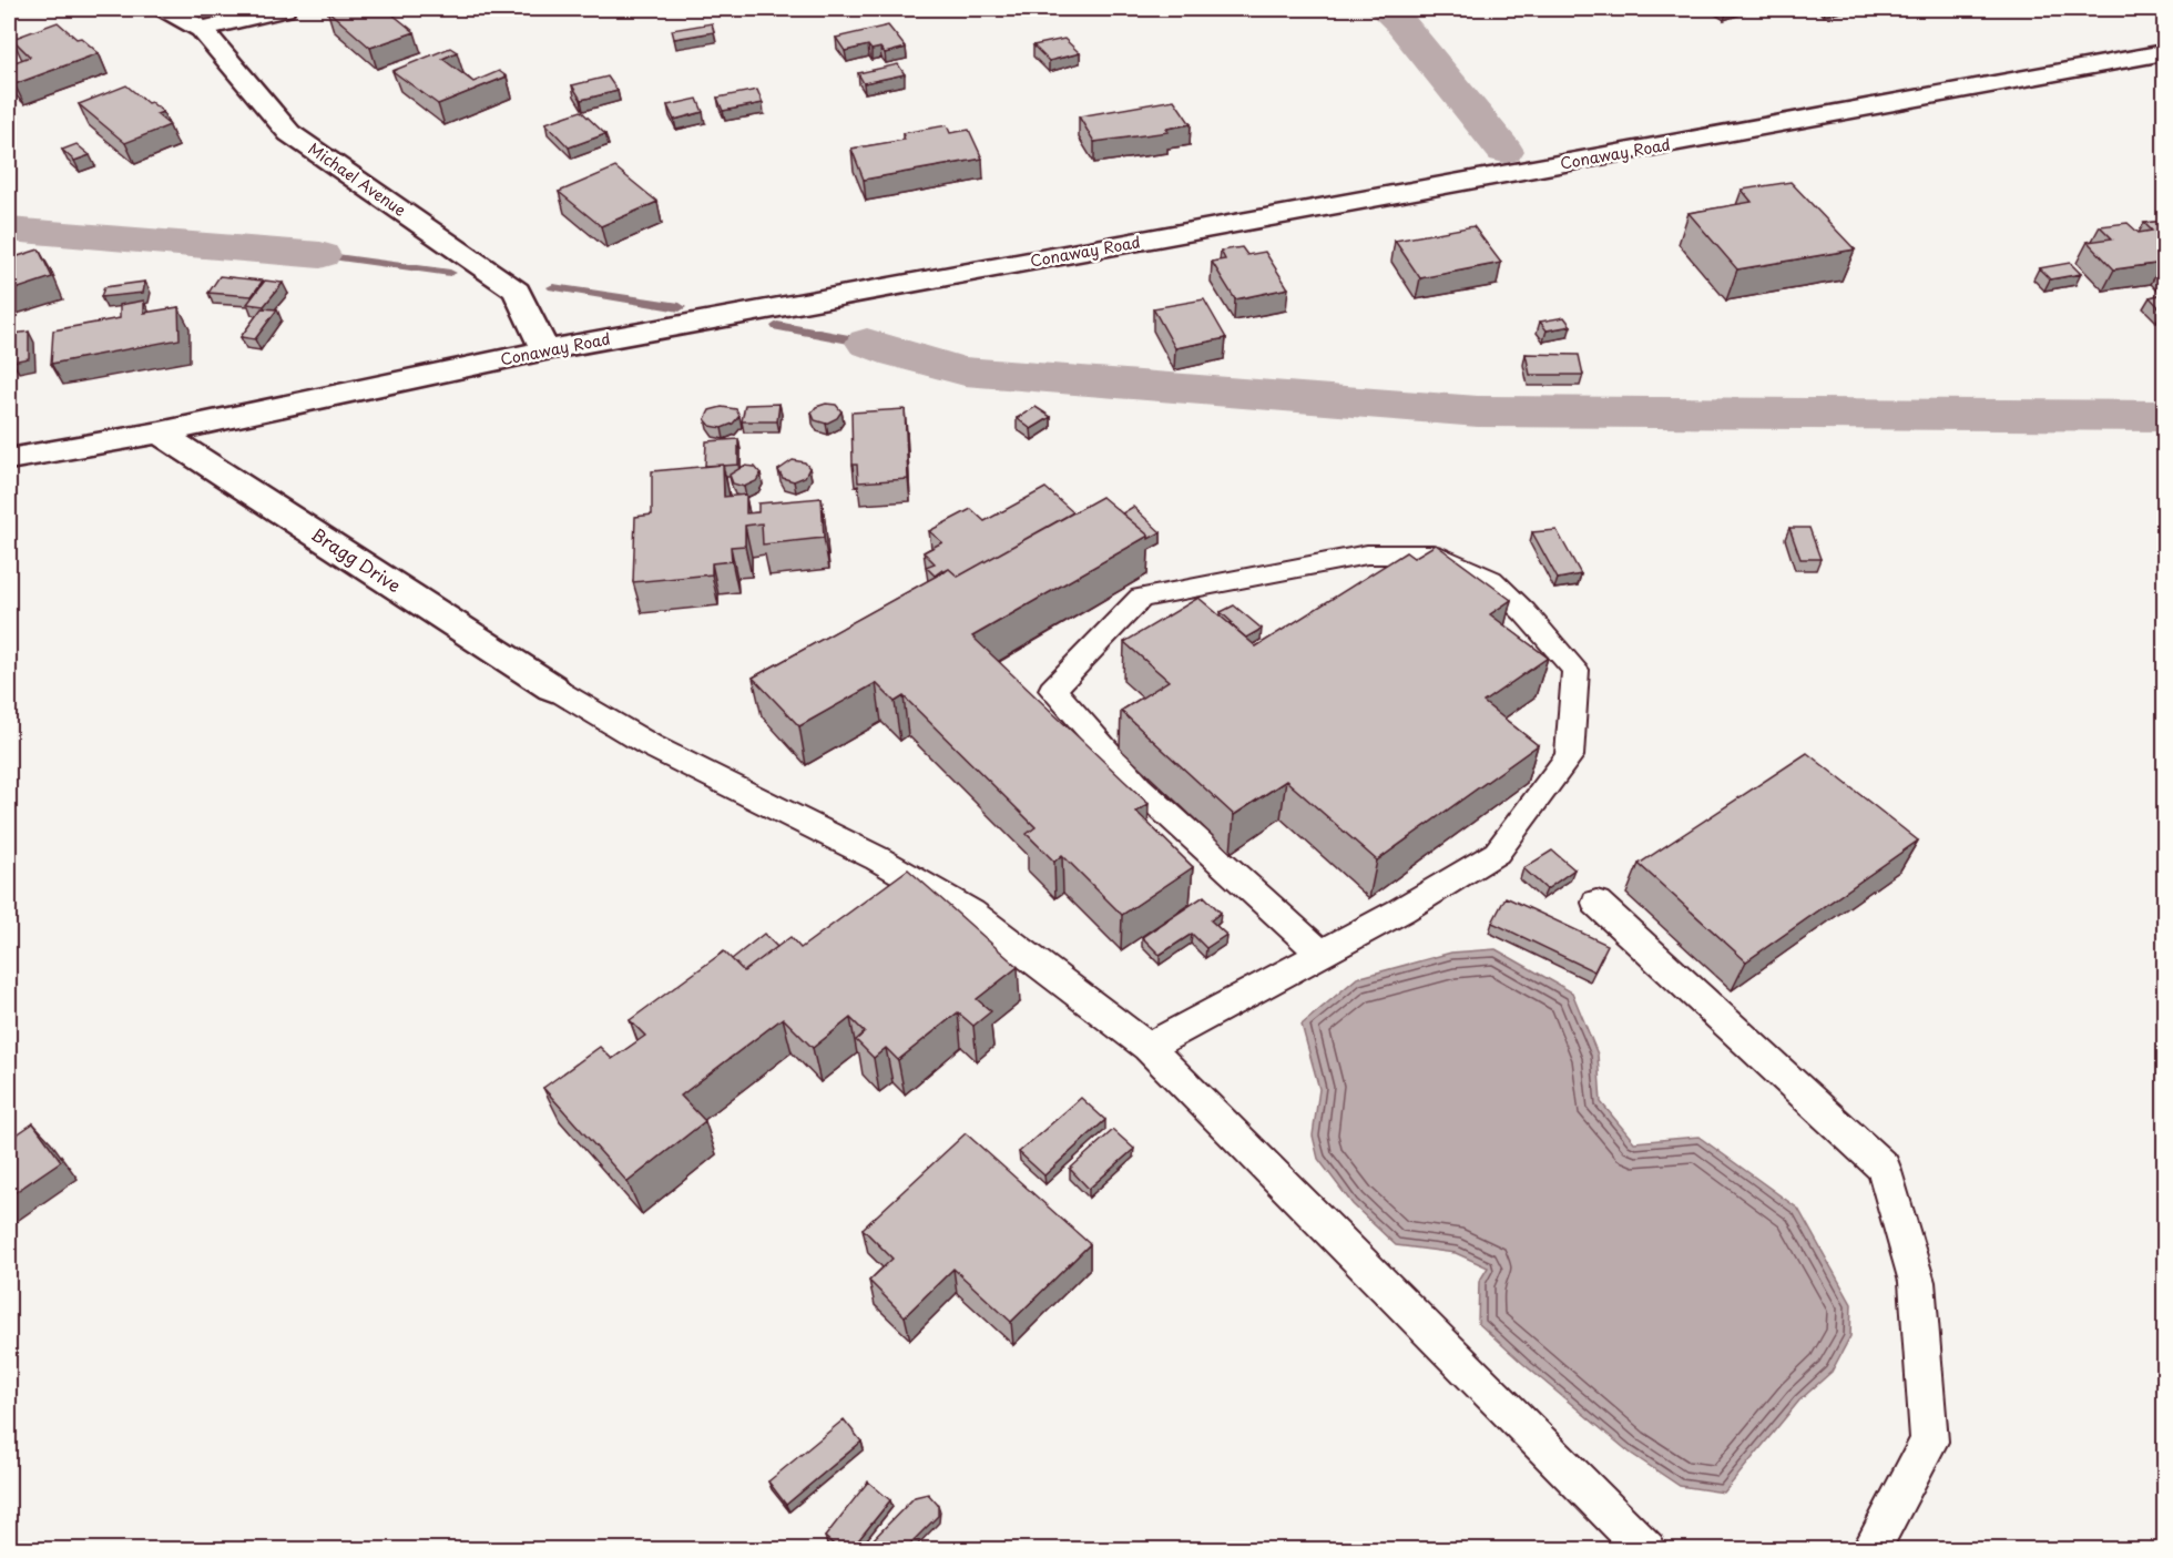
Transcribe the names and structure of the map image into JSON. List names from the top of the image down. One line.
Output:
{"streets":{"street":["Conaway Road","Michael Avenue","Bragg Drive"]},"crossings":[["Conaway Road","Michael Avenue"],["Conaway Road","Bragg Drive"]]}
